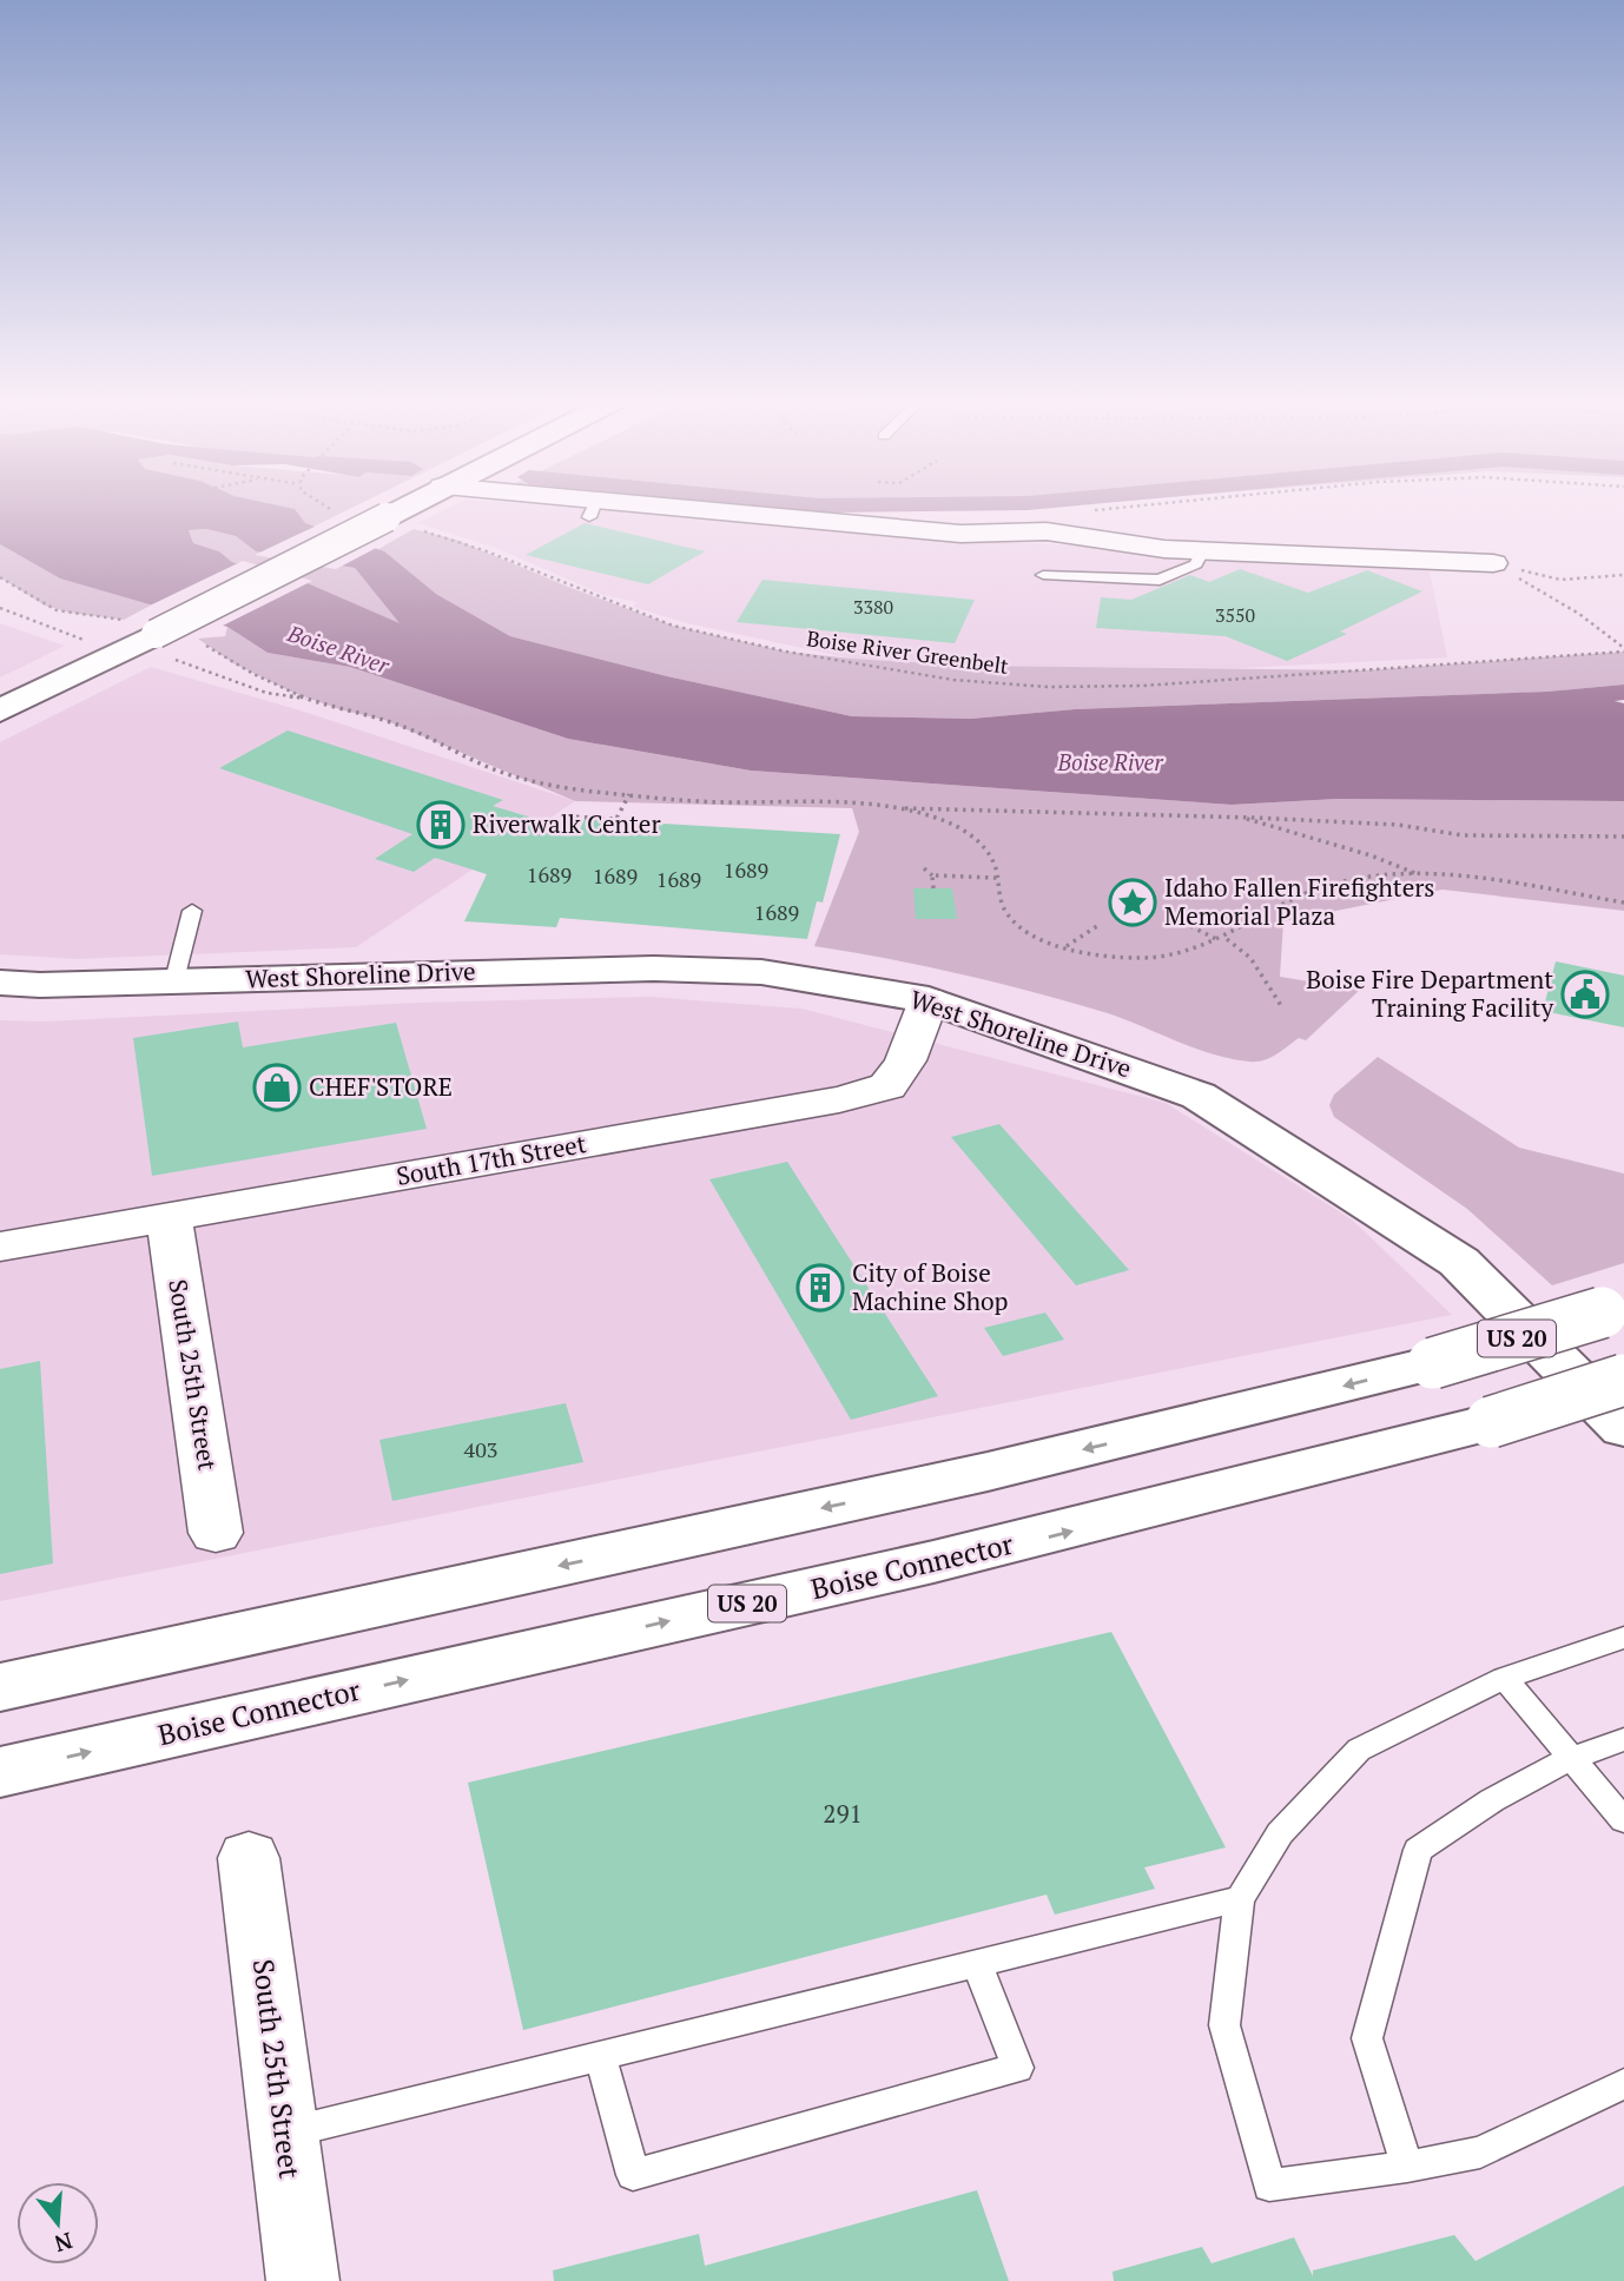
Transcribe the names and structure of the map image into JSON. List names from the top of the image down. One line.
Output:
{"streets":{"main road":["West Shoreline Drive","US 20","Boise Connector"],"street":["South 17th Street","South 25th Street"],"path":["Boise River Greenbelt"]},"crossings":[["West Shoreline Drive","South 17th Street"],["South 17th Street","South 25th Street"]],"water":["Boise River"],"places":{"building":["Riverwalk Center","City of Boise Machine Shop"],"place":["Idaho Fallen Firefighters Memorial Plaza"],"public building":["Boise Fire Department Training Facility"],"shop":["CHEF'STORE"]},"house_numbers":["3380","3550","1689","1689","1689","1689","1689","403","291"],"north":"bottom"}
